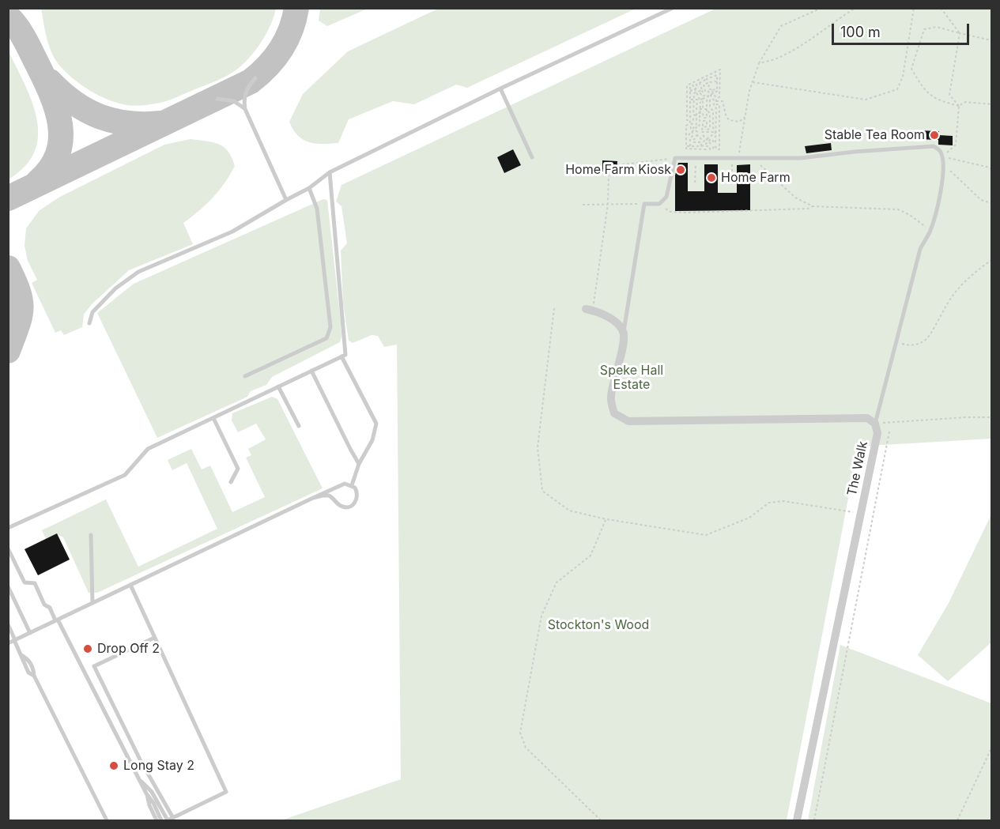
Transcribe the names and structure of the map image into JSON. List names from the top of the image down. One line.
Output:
{"streets":{"street":["The Walk"]},"parks":["Speke Hall Estate","Stockton's Wood"],"places":["Stable Tea Room","Home Farm Kiosk","Home Farm","Drop Off 2","Long Stay 2"],"scale_bar":"100 m"}
